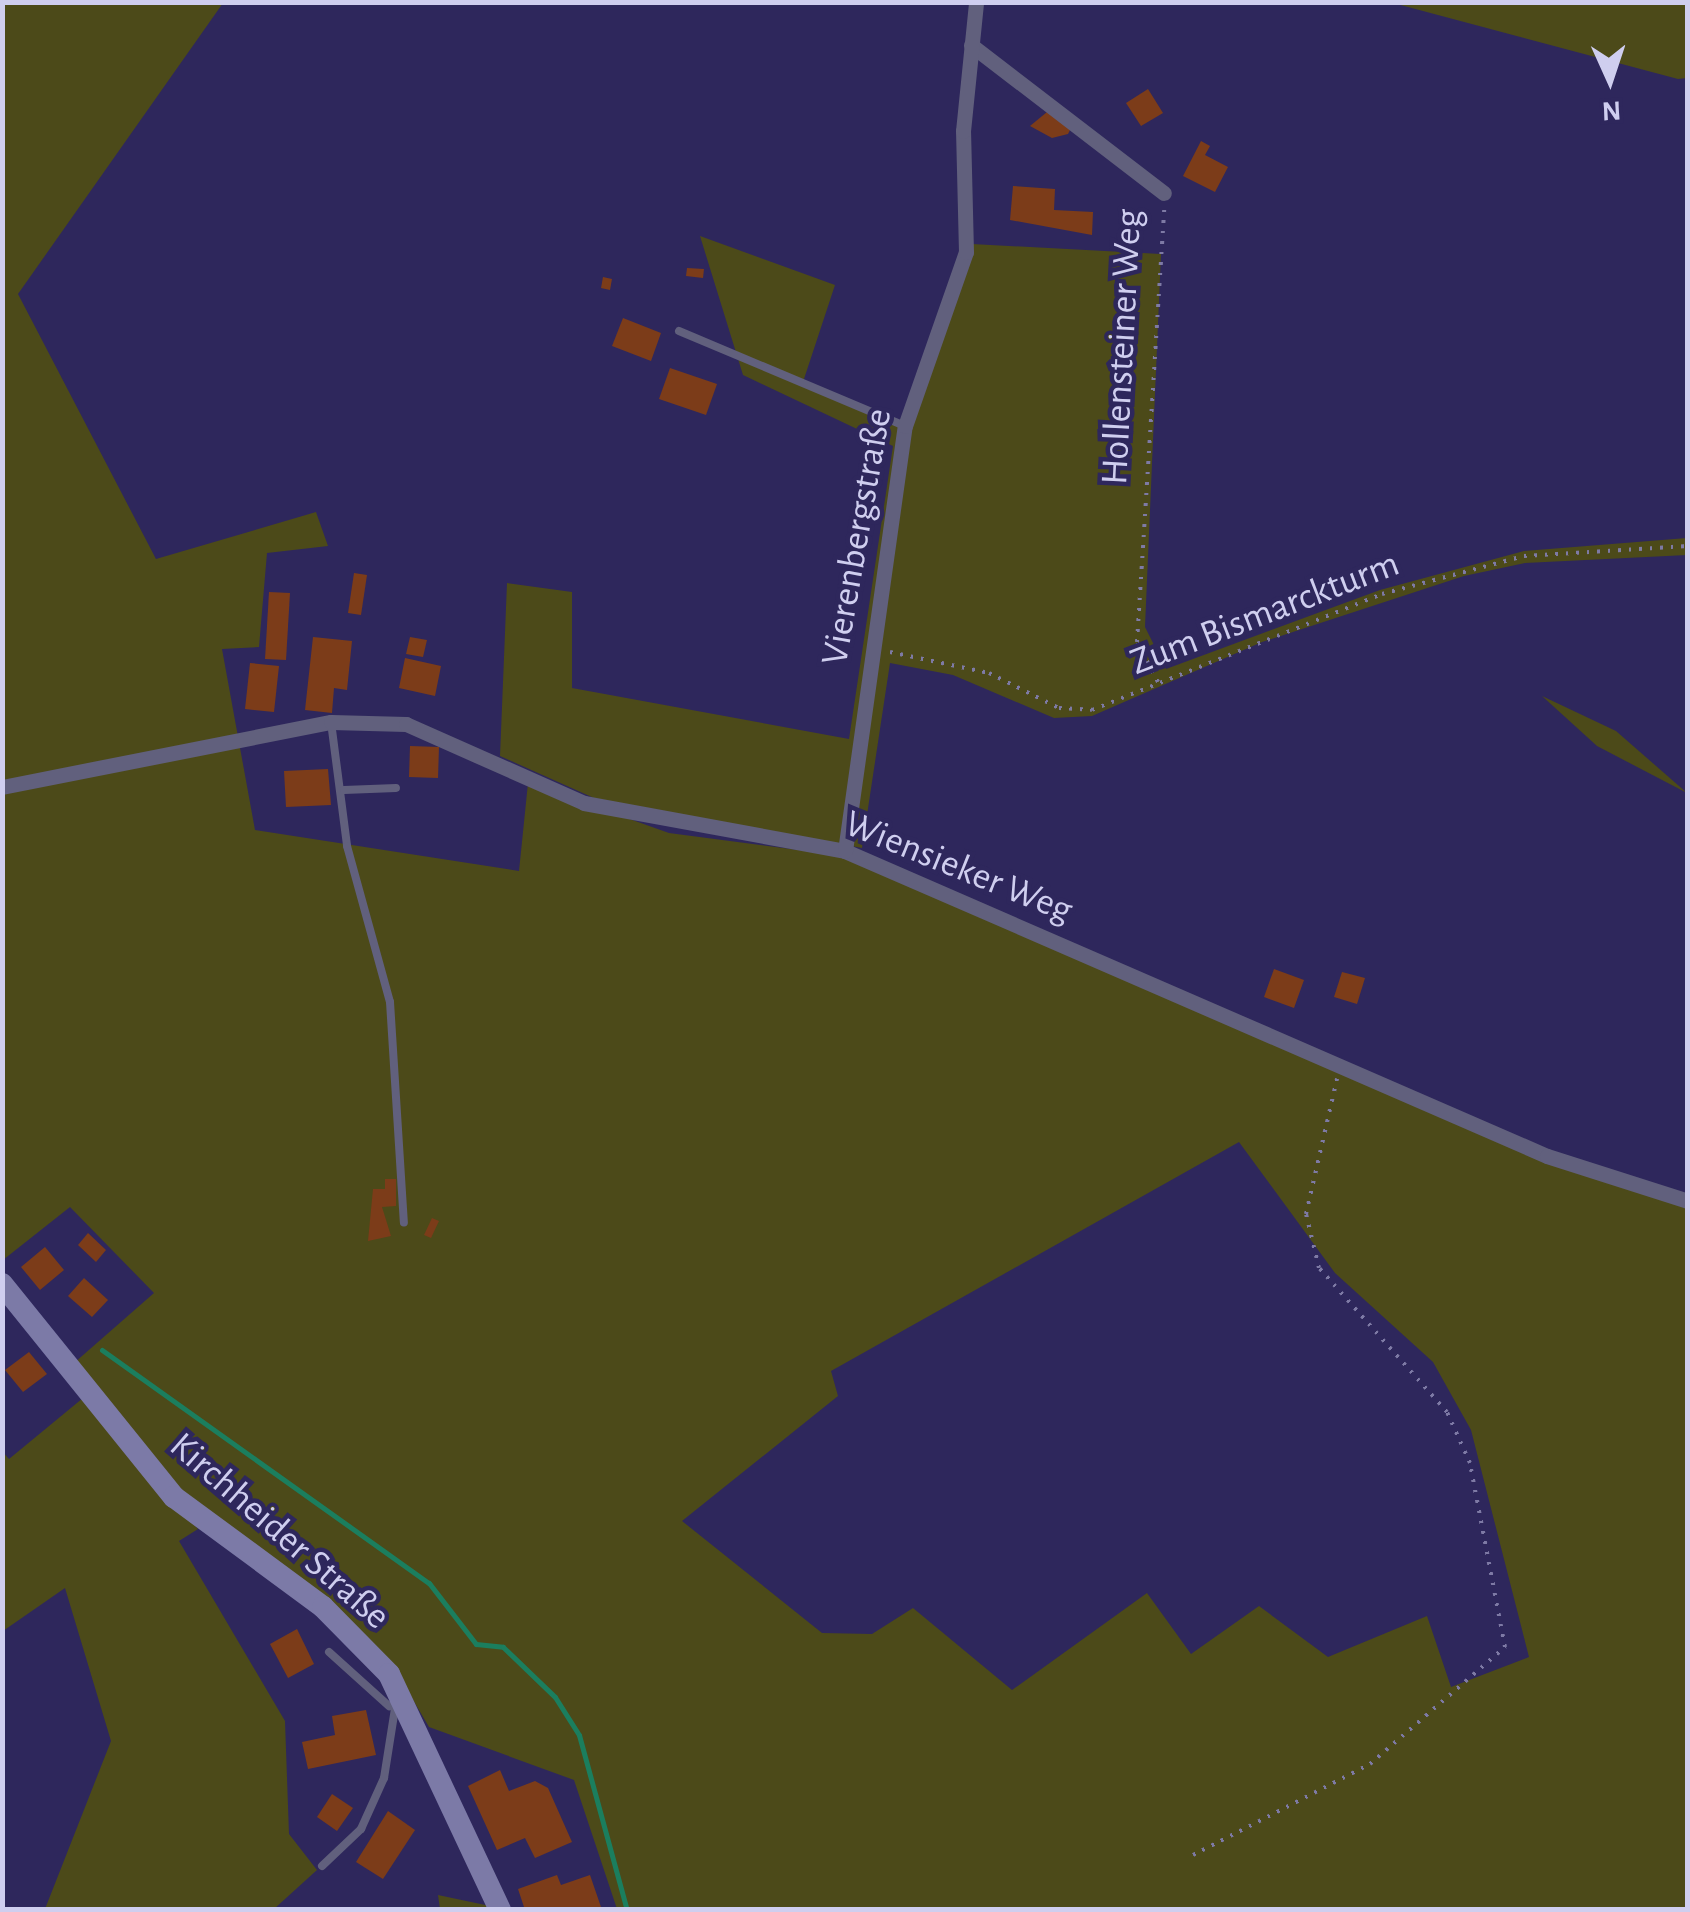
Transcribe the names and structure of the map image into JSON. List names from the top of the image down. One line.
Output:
{"streets":{"main road":["Kirchheider Straße"],"street":["Hollensteiner Weg","Vierenbergstraße","Wiensieker Weg"],"path":["Zum Bismarckturm"]},"crossings":[["Hollensteiner Weg","Vierenbergstraße"],["Hollensteiner Weg","Zum Bismarckturm"],["Vierenbergstraße","Zum Bismarckturm"],["Vierenbergstraße","Wiensieker Weg"]],"north":"bottom"}
